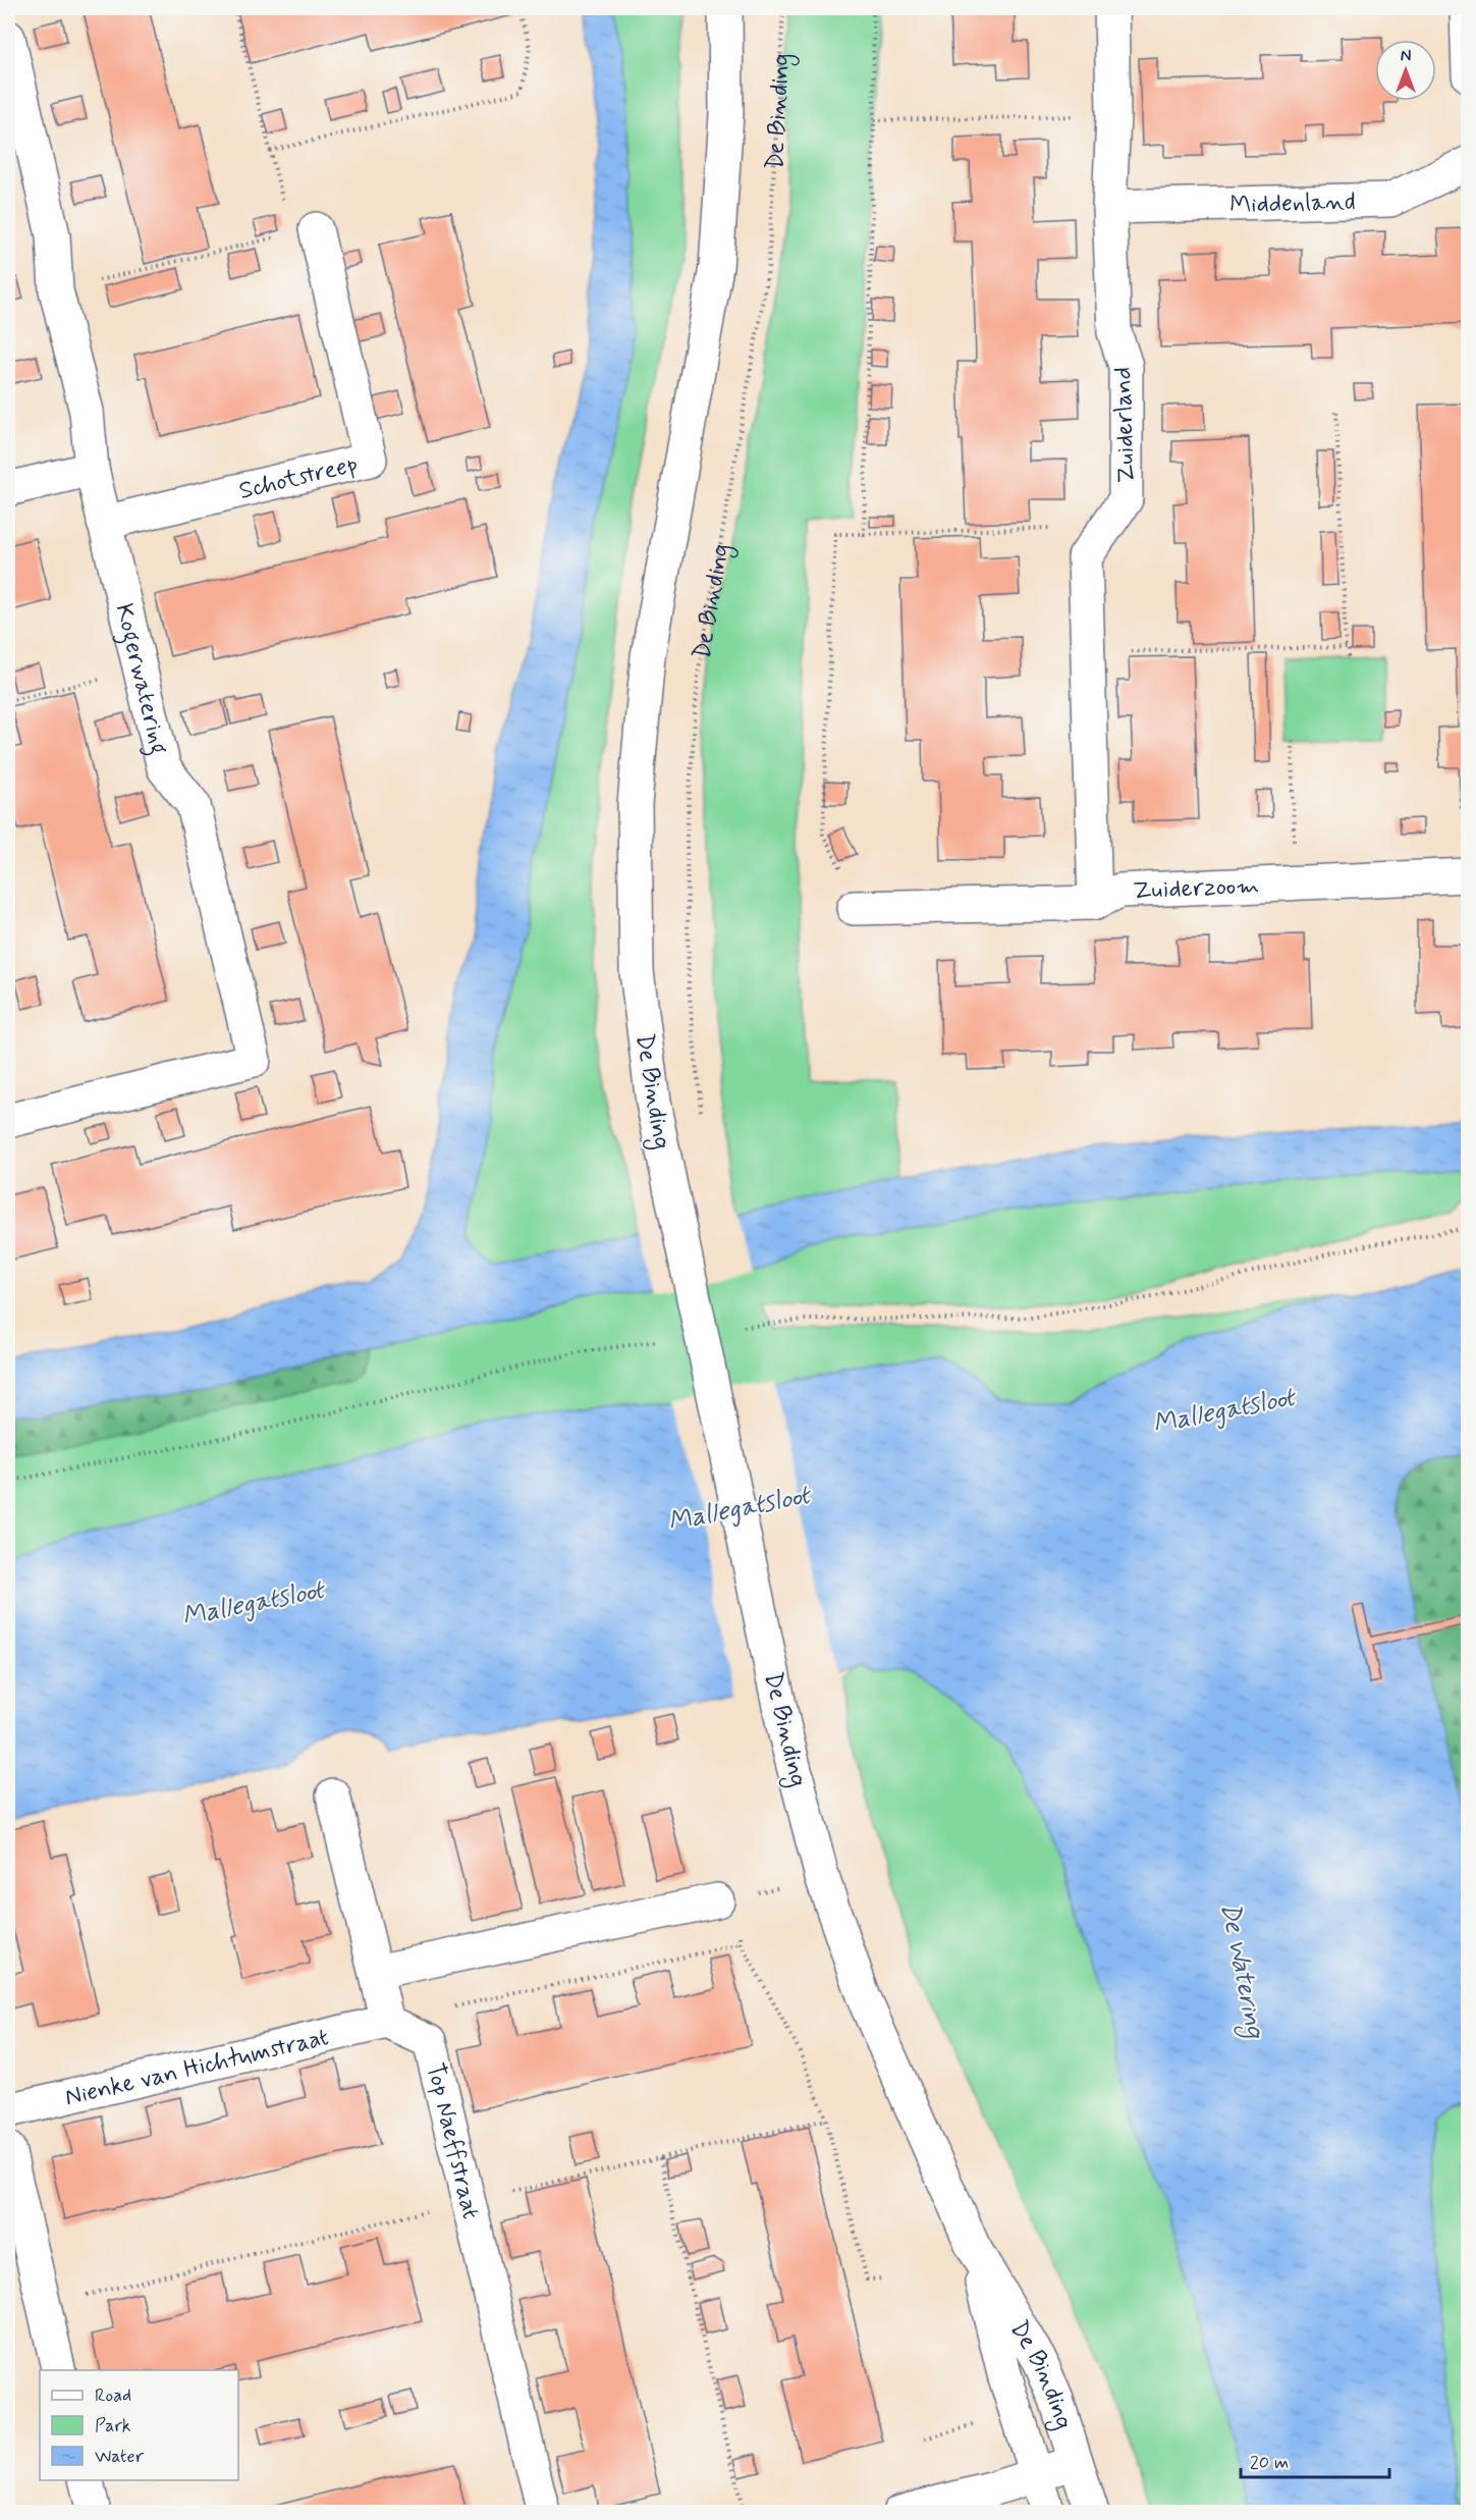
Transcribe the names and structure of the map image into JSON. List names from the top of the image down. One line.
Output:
{"streets":{"street":["De Binding","Middenland","Zuiderland","Schotstreep","Kogerwatering","Zuiderzoom","Nienke van Hichtumstraat","Top Naeffstraat"]},"crossings":[["Middenland","Zuiderland"],["Zuiderland","Zuiderzoom"],["Schotstreep","Kogerwatering"],["Nienke van Hichtumstraat","Top Naeffstraat"]],"water":["Mallegatsloot","De Watering"],"legend":["Road","Park","Water"],"scale_bar":"20 m","north":"top"}
